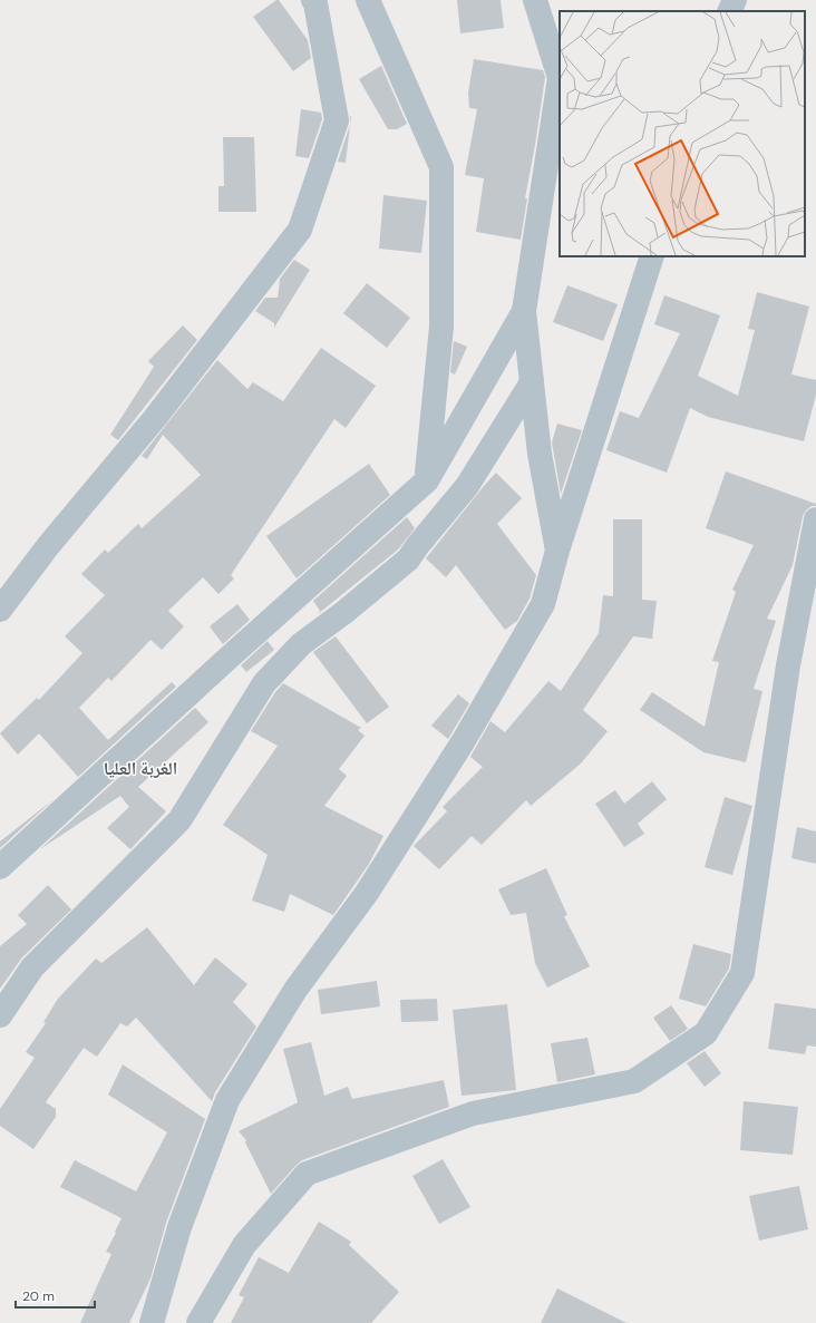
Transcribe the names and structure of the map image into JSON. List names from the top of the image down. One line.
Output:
{"districts":["الغربة العليا"],"scale_bar":"20 m"}
